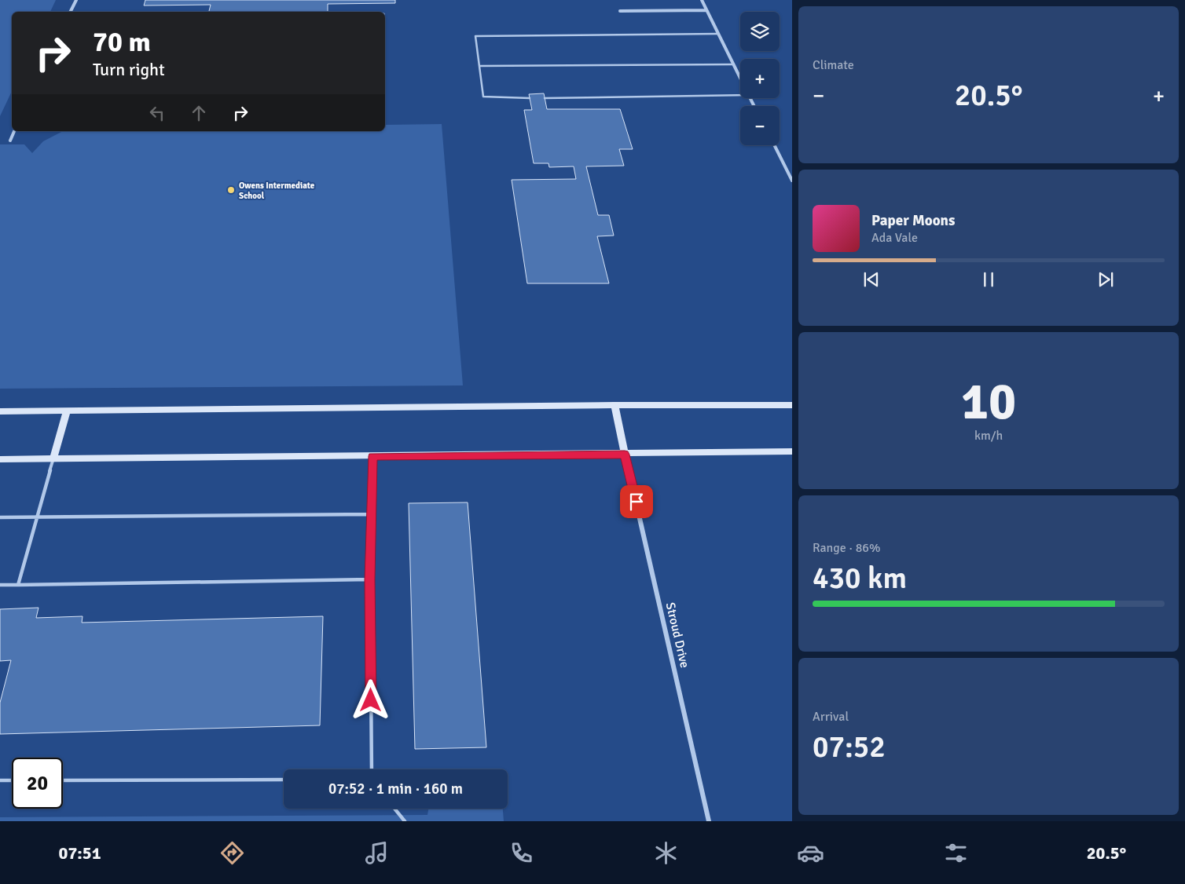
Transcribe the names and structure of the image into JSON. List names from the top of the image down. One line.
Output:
{"streets":{"street":["Stroud Drive"]},"places":["Owens Intermediate School"],"page":{"tile":["Climate",["10","km/h"],["Range · 86%","430 km"],["Arrival","07:52"]],"map_buttons":["+","−"],"turn":["70 m","Turn right"],"heat":["−","20.5°","+"],"song":["Paper Moons","Ada Vale"],"limit":"20","trip":"07:52 · 1 min · 160 m","tabs":["07:51","20.5°"]}}
